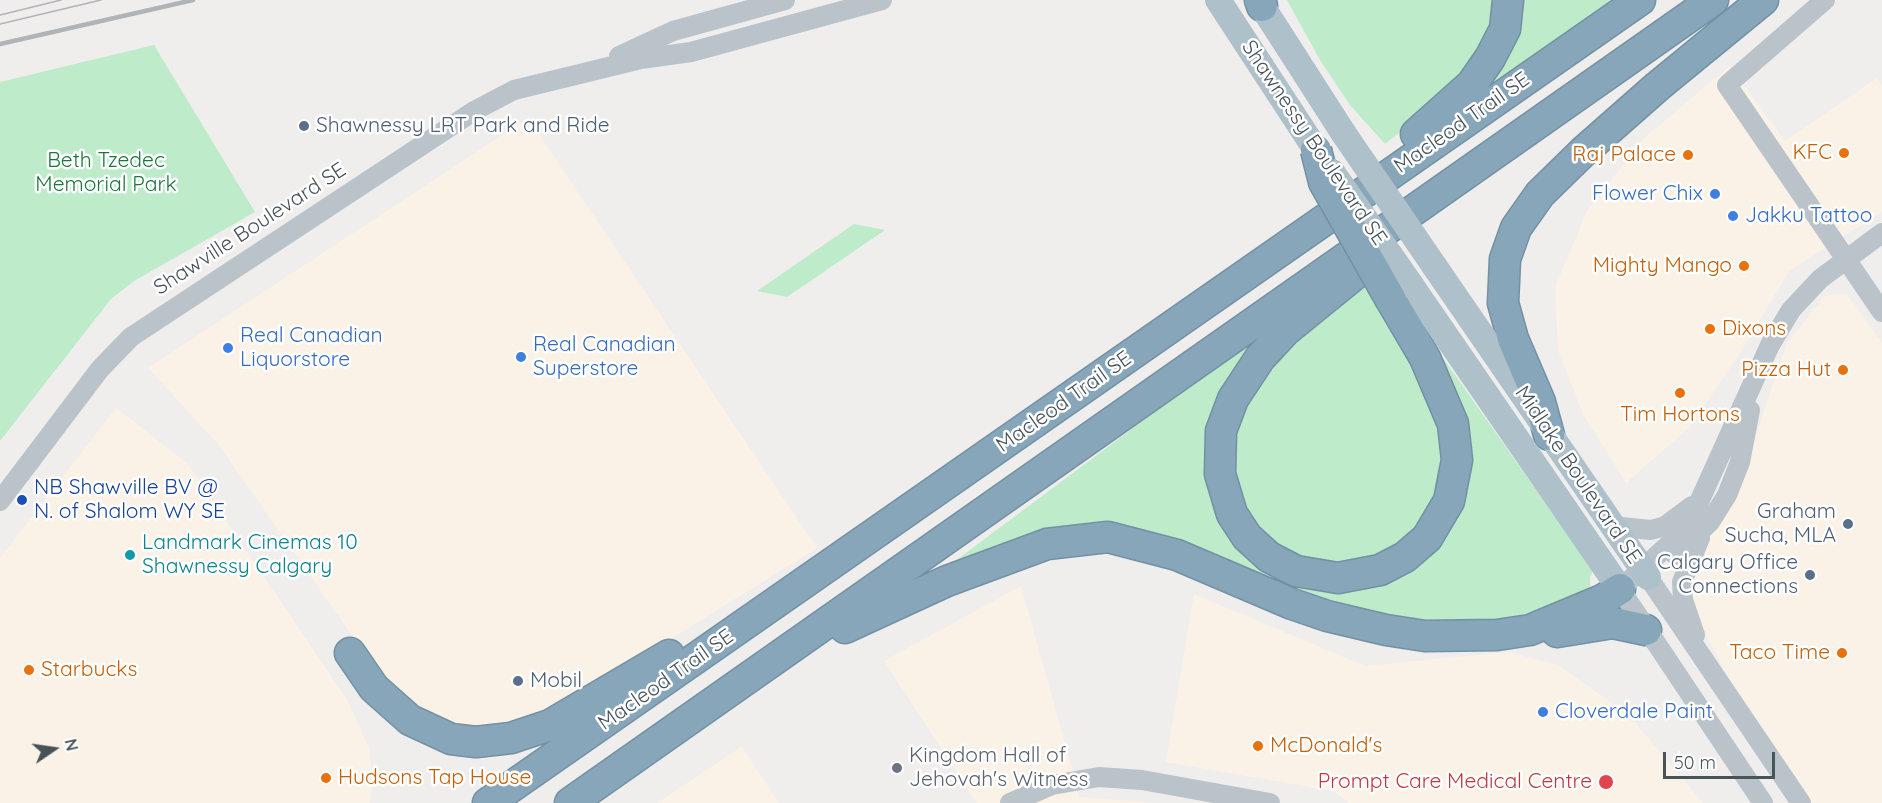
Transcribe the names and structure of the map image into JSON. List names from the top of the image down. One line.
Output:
{"streets":{"highway":["Macleod Trail SE"],"main road":["Shawnessy Boulevard SE","Midlake Boulevard SE"],"street":["Shawville Boulevard SE"]},"crossings":[["Shawnessy Boulevard SE","Midlake Boulevard SE"]],"parks":["Beth Tzedec Memorial Park"],"places":["Shawnessy LRT Park and Ride","KFC","Raj Palace","Flower Chix","Jakku Tattoo","Mighty Mango","Dixons","Real Canadian Liquorstore","Real Canadian Superstore","Pizza Hut","Tim Hortons","NB Shawville BV @ N. of Shalom WY SE","Graham Sucha, MLA","Landmark Cinemas 10 Shawnessy Calgary","Calgary Office Connections","Taco Time","Starbucks","Mobil","Cloverdale Paint","McDonald's","Kingdom Hall of Jehovah's Witness","Hudsons Tap House","Prompt Care Medical Centre"],"scale_bar":"50 m","north":"right"}
